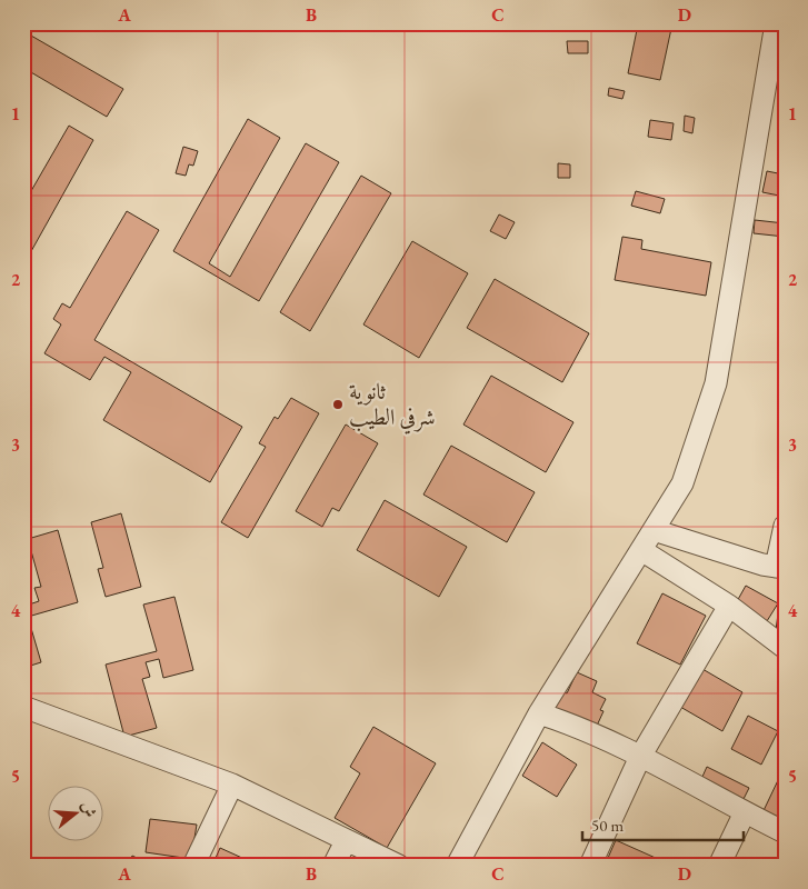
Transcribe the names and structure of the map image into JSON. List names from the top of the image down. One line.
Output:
{"places":["ثانوية شرفي الطيب"],"scale_bar":"50 m","north":"right","grid":{"columns":["A","B","C","D"],"rows":["1","2","3","4","5"]}}
